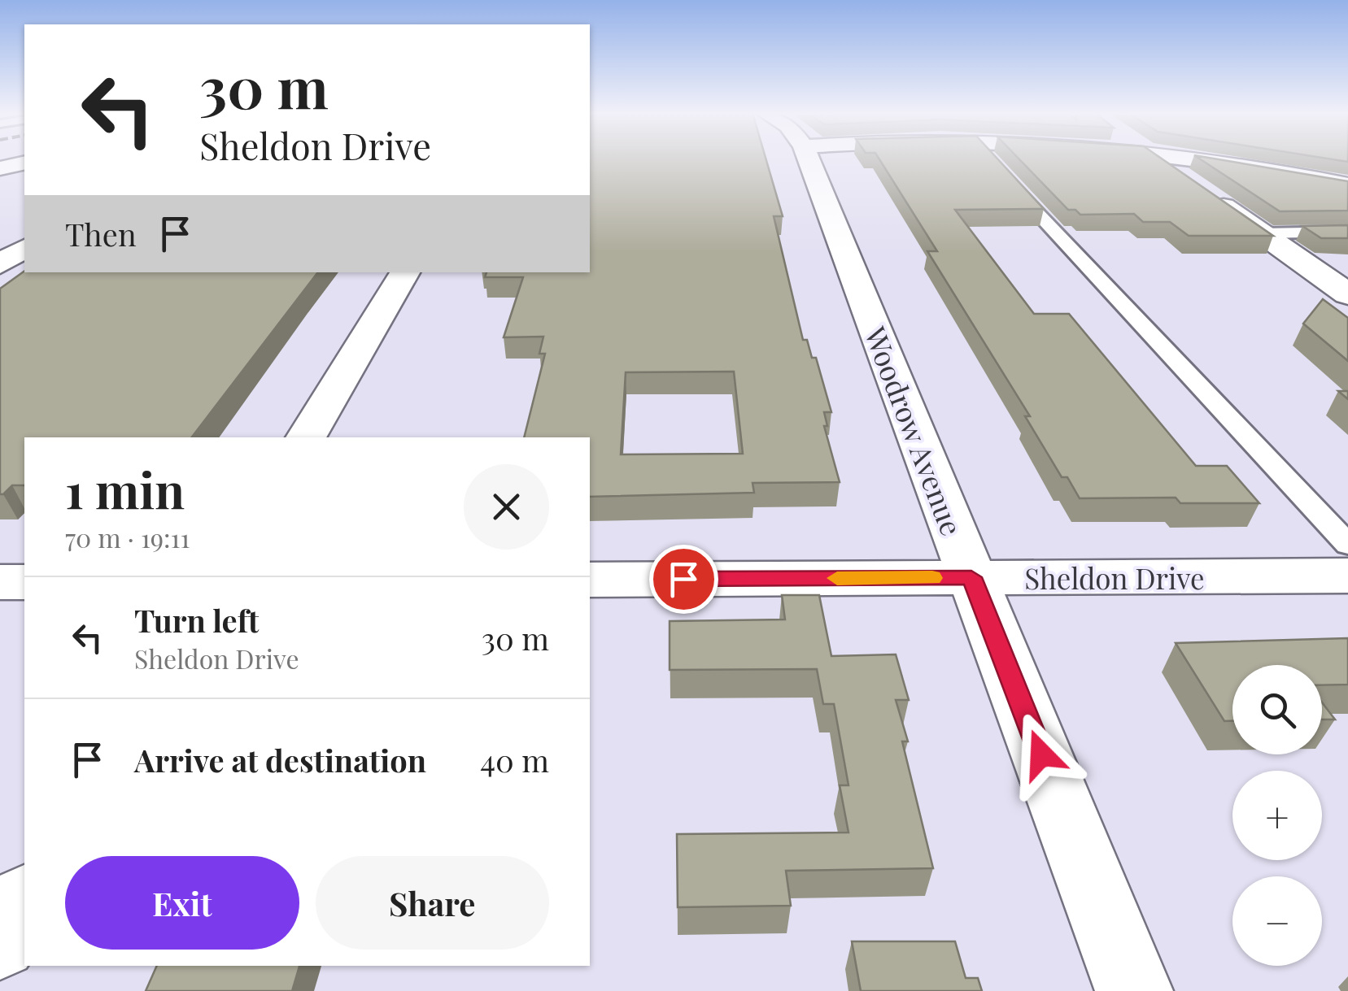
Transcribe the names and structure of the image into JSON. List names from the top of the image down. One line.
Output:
{"streets":{"street":["Woodrow Avenue","Sheldon Drive"]},"crossings":[["Woodrow Avenue","Sheldon Drive"]],"page":{"turn":["30 m","Sheldon Drive"],"then":"Then","heading":["1 min","70 m · 19:11"],"list":[{"name":"Turn left","note":"Sheldon Drive","value":"30 m"},{"name":"Arrive at destination","value":"40 m"}],"map_buttons":["+","−"],"buttons":["Exit","Share"]}}
